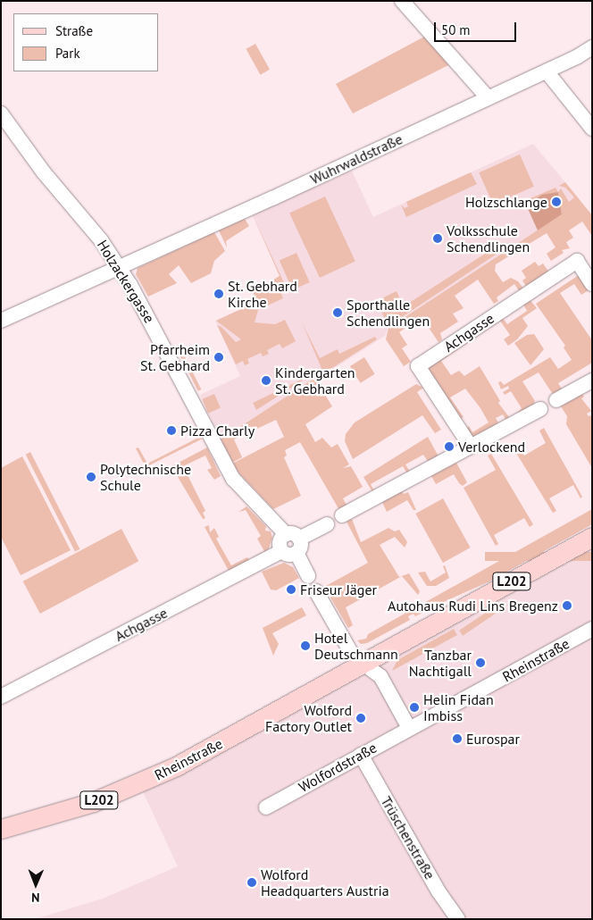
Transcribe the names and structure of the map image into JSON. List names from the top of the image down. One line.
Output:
{"streets":{"main road":["L202","Rheinstraße"],"street":["Wuhrwaldstraße","Holzackergasse","Achgasse","Wolfordstraße","Trüschenstraße"]},"crossings":[["Wuhrwaldstraße","Holzackergasse"],["Holzackergasse","Achgasse"],["Rheinstraße","Wolfordstraße"],["Wolfordstraße","Trüschenstraße"]],"places":["Holzschlange","Volksschule Schendlingen","St. Gebhard Kirche","Sporthalle Schendlingen","Pfarrheim St. Gebhard","Kindergarten St. Gebhard","Pizza Charly","Verlockend","Polytechnische Schule","Friseur Jäger","Autohaus Rudi Lins Bregenz","Hotel Deutschmann","Tanzbar Nachtigall","Helin Fidan Imbiss","Wolford Factory Outlet","Eurospar","Wolford Headquarters Austria"],"legend":["Straße","Park"],"scale_bar":"50 m","north":"bottom"}
